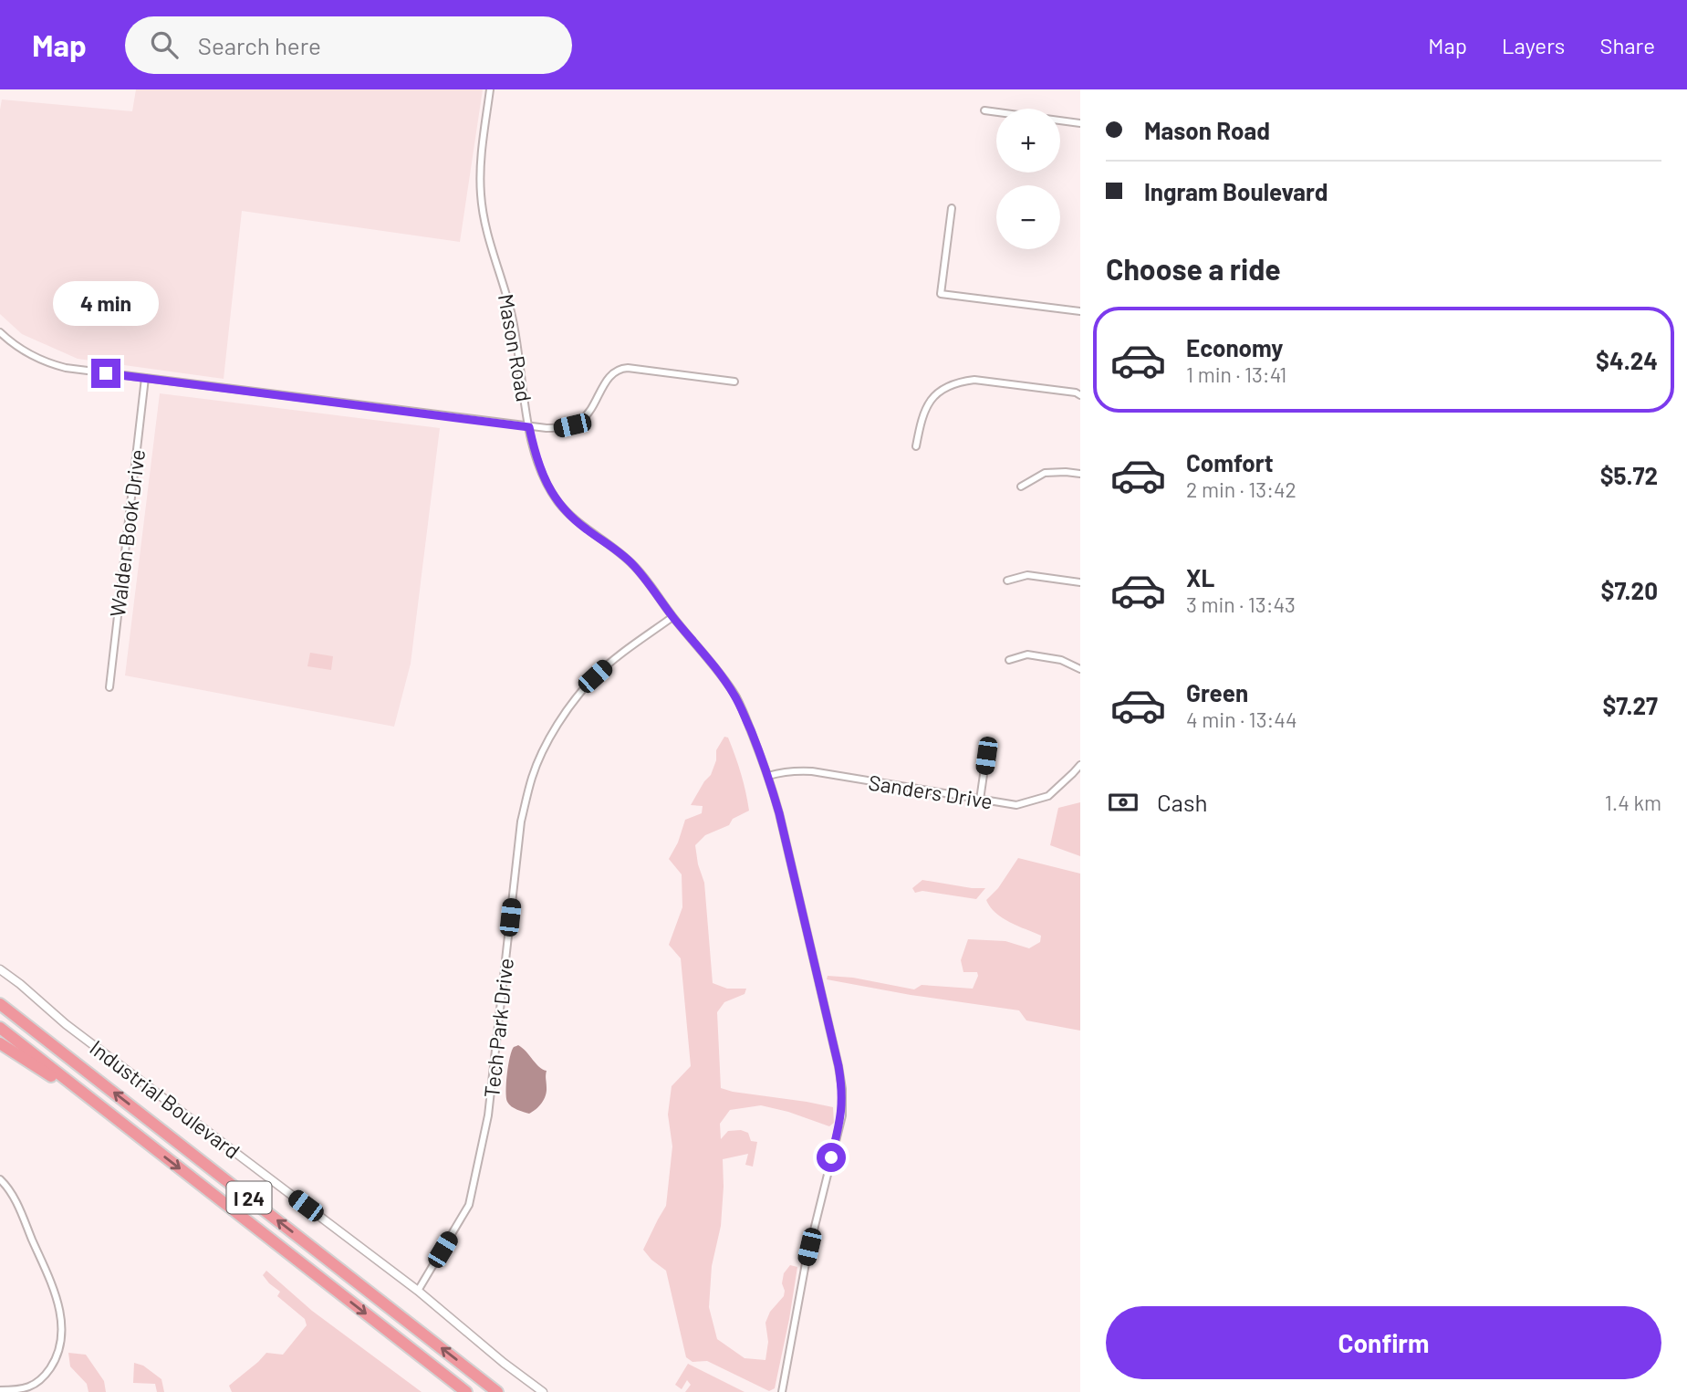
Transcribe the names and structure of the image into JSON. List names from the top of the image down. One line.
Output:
{"streets":{"highway":["I 24"],"street":["Mason Road","Walden Book Drive","Sanders Drive","Tech Park Drive","Industrial Boulevard"]},"crossings":[["Mason Road","Sanders Drive"],["Mason Road","Tech Park Drive"],["Tech Park Drive","Industrial Boulevard"]],"page":{"header":"Map","search":"Search here","nav":["Map","Layers","Share"],"banner":["Mason Road","Ingram Boulevard"],"map_buttons":["+","−"],"heading":"Choose a ride","bubble":"4 min","list":[{"name":"Economy","note":"1 min · 13:41","value":"$4.24"},{"name":"Comfort","note":"2 min · 13:42","value":"$5.72"},{"name":"XL","note":"3 min · 13:43","value":"$7.20"},{"name":"Green","note":"4 min · 13:44","value":"$7.27"}],"pay":["Cash","1.4 km"],"buttons":"Confirm"}}
